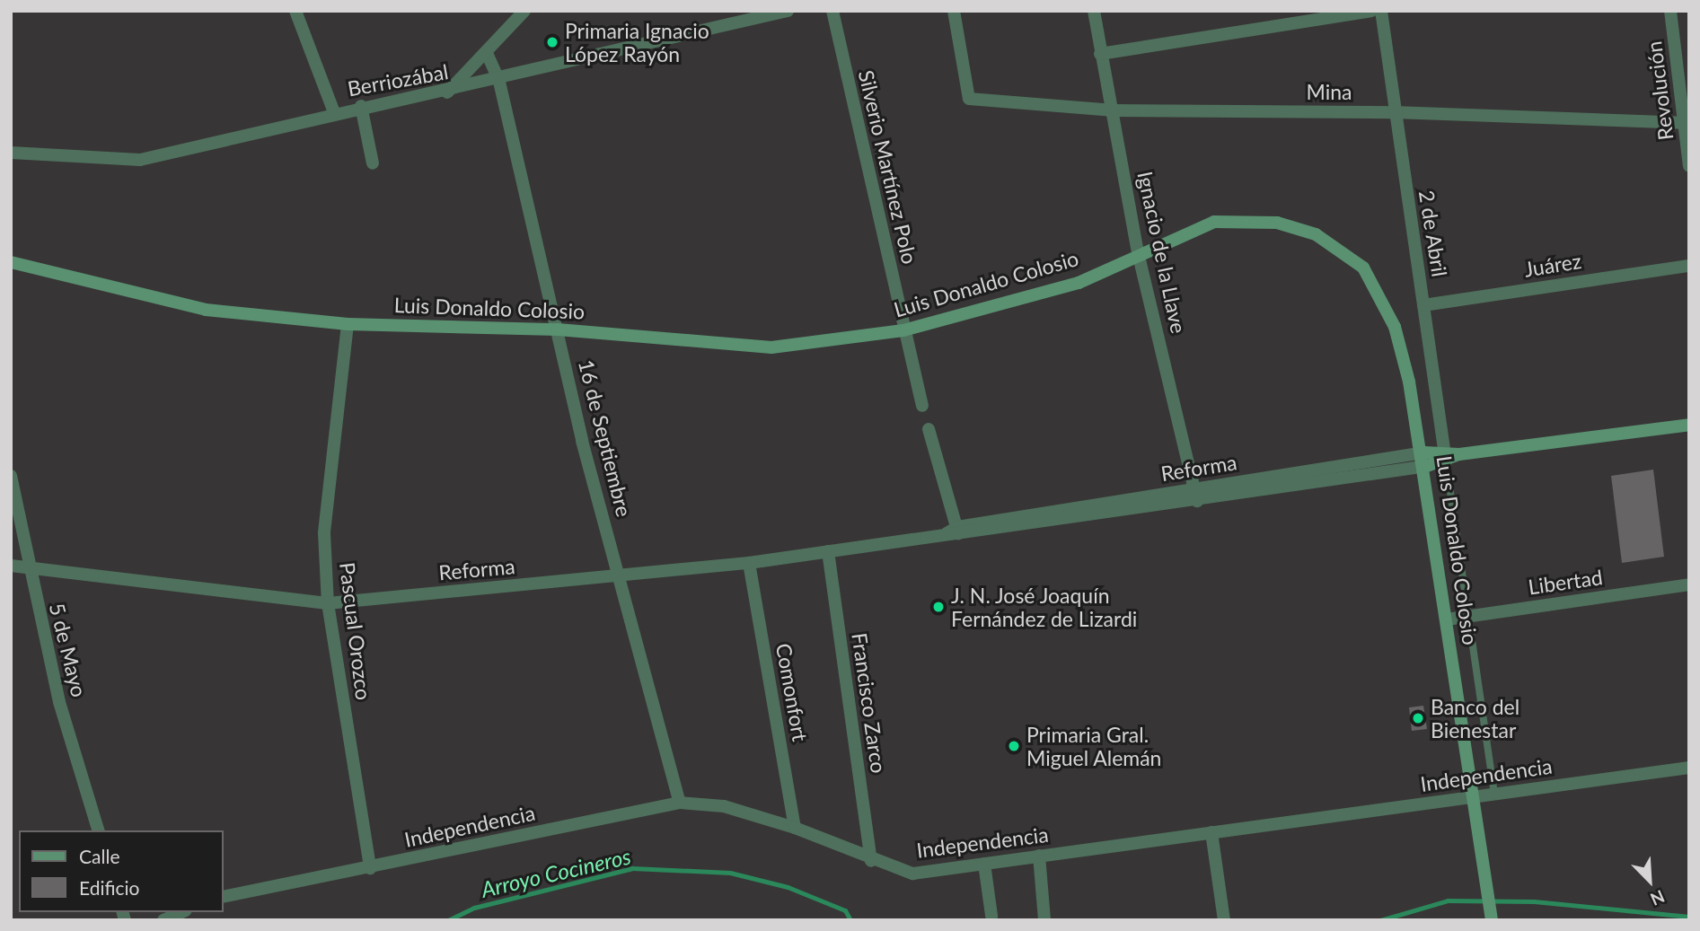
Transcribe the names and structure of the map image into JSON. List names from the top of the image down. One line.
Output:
{"streets":{"main road":["Luis Donaldo Colosio","Reforma"],"street":["Berriozábal","Revolución","Mina","Silverio Martínez Polo","2 de Abril","Ignacio de la Llave","Juárez","16 de Septiembre","Libertad","Pascual Orozco","5 de Mayo","Comonfort","Francisco Zarco","Independencia"]},"crossings":[["Berriozábal","16 de Septiembre"],["Revolución","Mina"],["Mina","2 de Abril"],["Mina","Ignacio de la Llave"],["Silverio Martínez Polo","Luis Donaldo Colosio"],["2 de Abril","Juárez"],["2 de Abril","Luis Donaldo Colosio"],["2 de Abril","Reforma"],["Ignacio de la Llave","Luis Donaldo Colosio"],["Ignacio de la Llave","Reforma"],["Luis Donaldo Colosio","16 de Septiembre"],["Luis Donaldo Colosio","Reforma"],["Luis Donaldo Colosio","Libertad"],["Luis Donaldo Colosio","Pascual Orozco"],["Luis Donaldo Colosio","Independencia"],["16 de Septiembre","Reforma"],["16 de Septiembre","Independencia"],["Reforma","Pascual Orozco"],["Reforma","5 de Mayo"],["Reforma","Comonfort"],["Reforma","Francisco Zarco"],["Pascual Orozco","Independencia"],["Comonfort","Independencia"],["Francisco Zarco","Independencia"]],"water":["Arroyo Cocineros"],"places":["Primaria Ignacio López Rayón","J. N. José Joaquín Fernández de Lizardi","Banco del Bienestar","Primaria Gral. Miguel Alemán"],"legend":["Calle","Edificio"],"north":"bottom right"}
